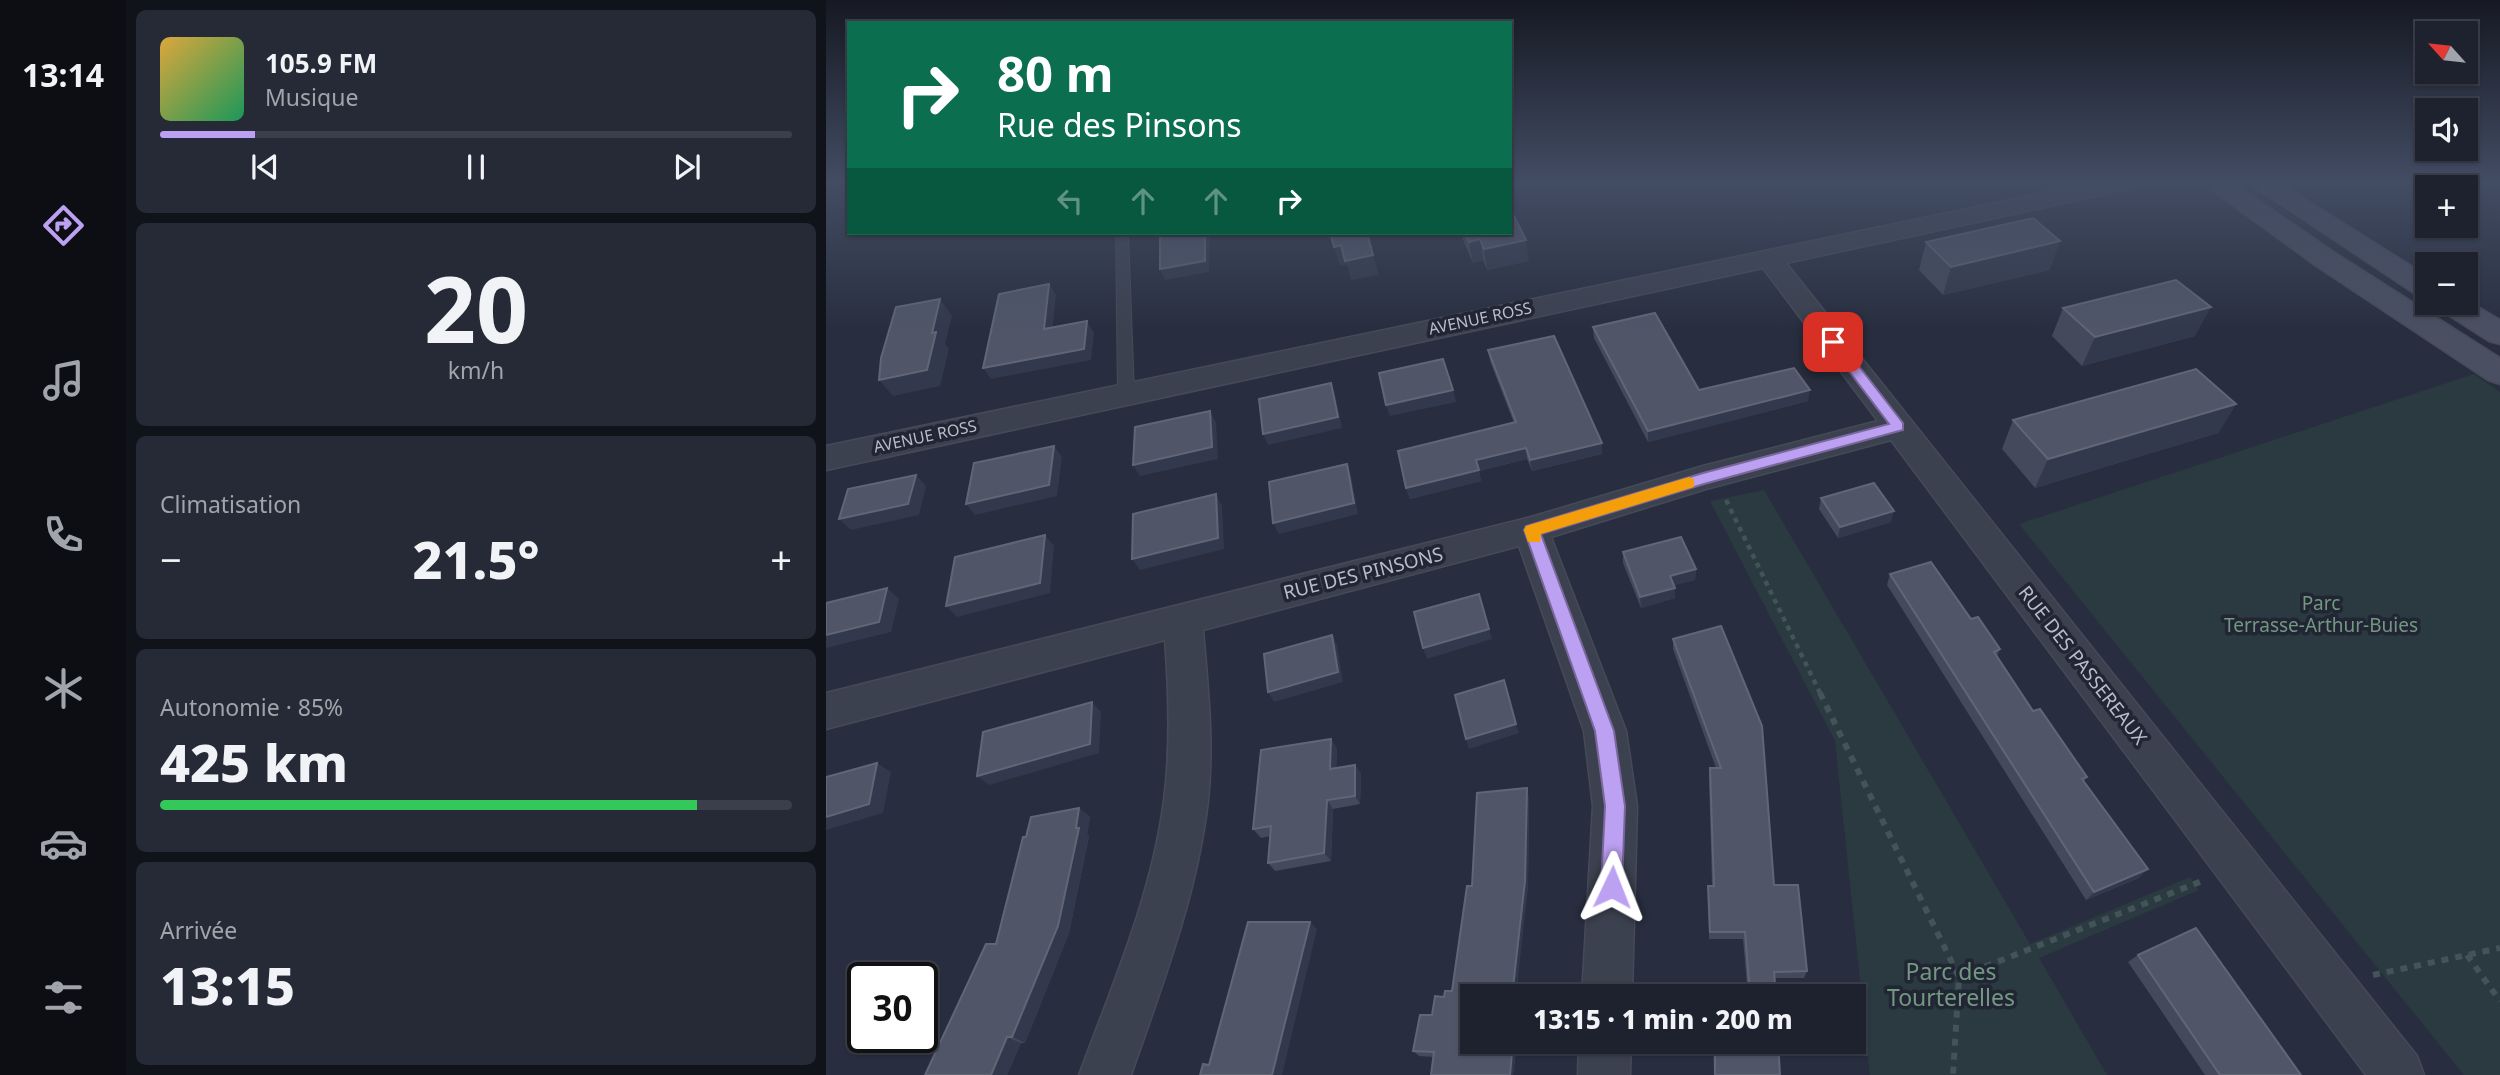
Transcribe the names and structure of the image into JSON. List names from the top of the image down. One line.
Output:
{"streets":{"street":["AVENUE ROSS","RUE DES PINSONS","RUE DES PASSEREAUX"]},"crossings":[["AVENUE ROSS","RUE DES PASSEREAUX"],["RUE DES PINSONS","RUE DES PASSEREAUX"]],"parks":["Parc Terrasse-Arthur-Buies","Parc des Tourterelles"],"north":"top left","page":{"tabs":"13:14","map_buttons":["+","−"],"turn":["80 m","Rue des Pinsons"],"song":["105.9 FM","Musique"],"tile":[["20","km/h"],"Climatisation",["Autonomie · 85%","425 km"],["Arrivée","13:15"]],"heat":["−","21.5°","+"],"limit":"30","trip":"13:15 · 1 min · 200 m"}}
